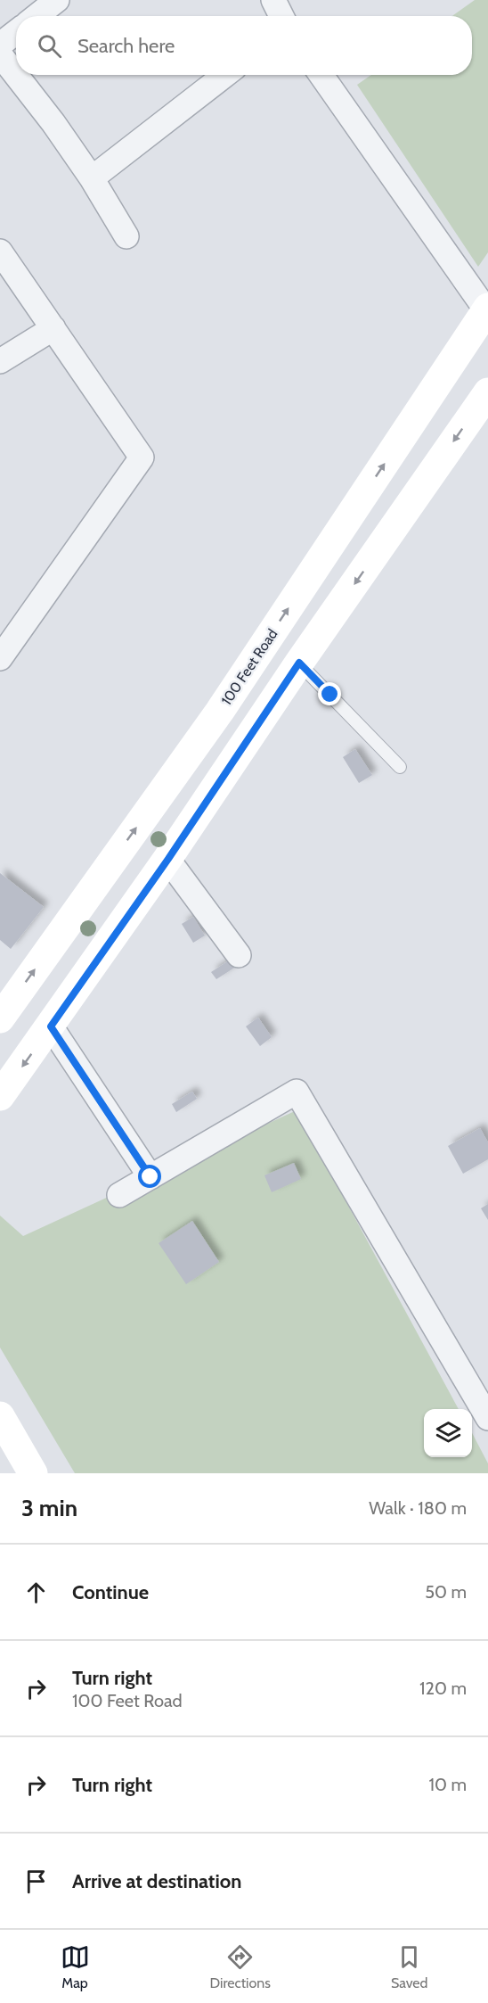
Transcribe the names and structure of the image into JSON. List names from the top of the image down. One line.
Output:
{"streets":{"main road":["100 Feet Road"]},"page":{"search":"Search here","heading":["3 min","Walk · 180 m"],"list":[["Continue","50 m"],["Turn right","100 Feet Road","120 m"],["Turn right","10 m"],"Arrive at destination"],"nav":["Map","Directions","Saved"]}}
